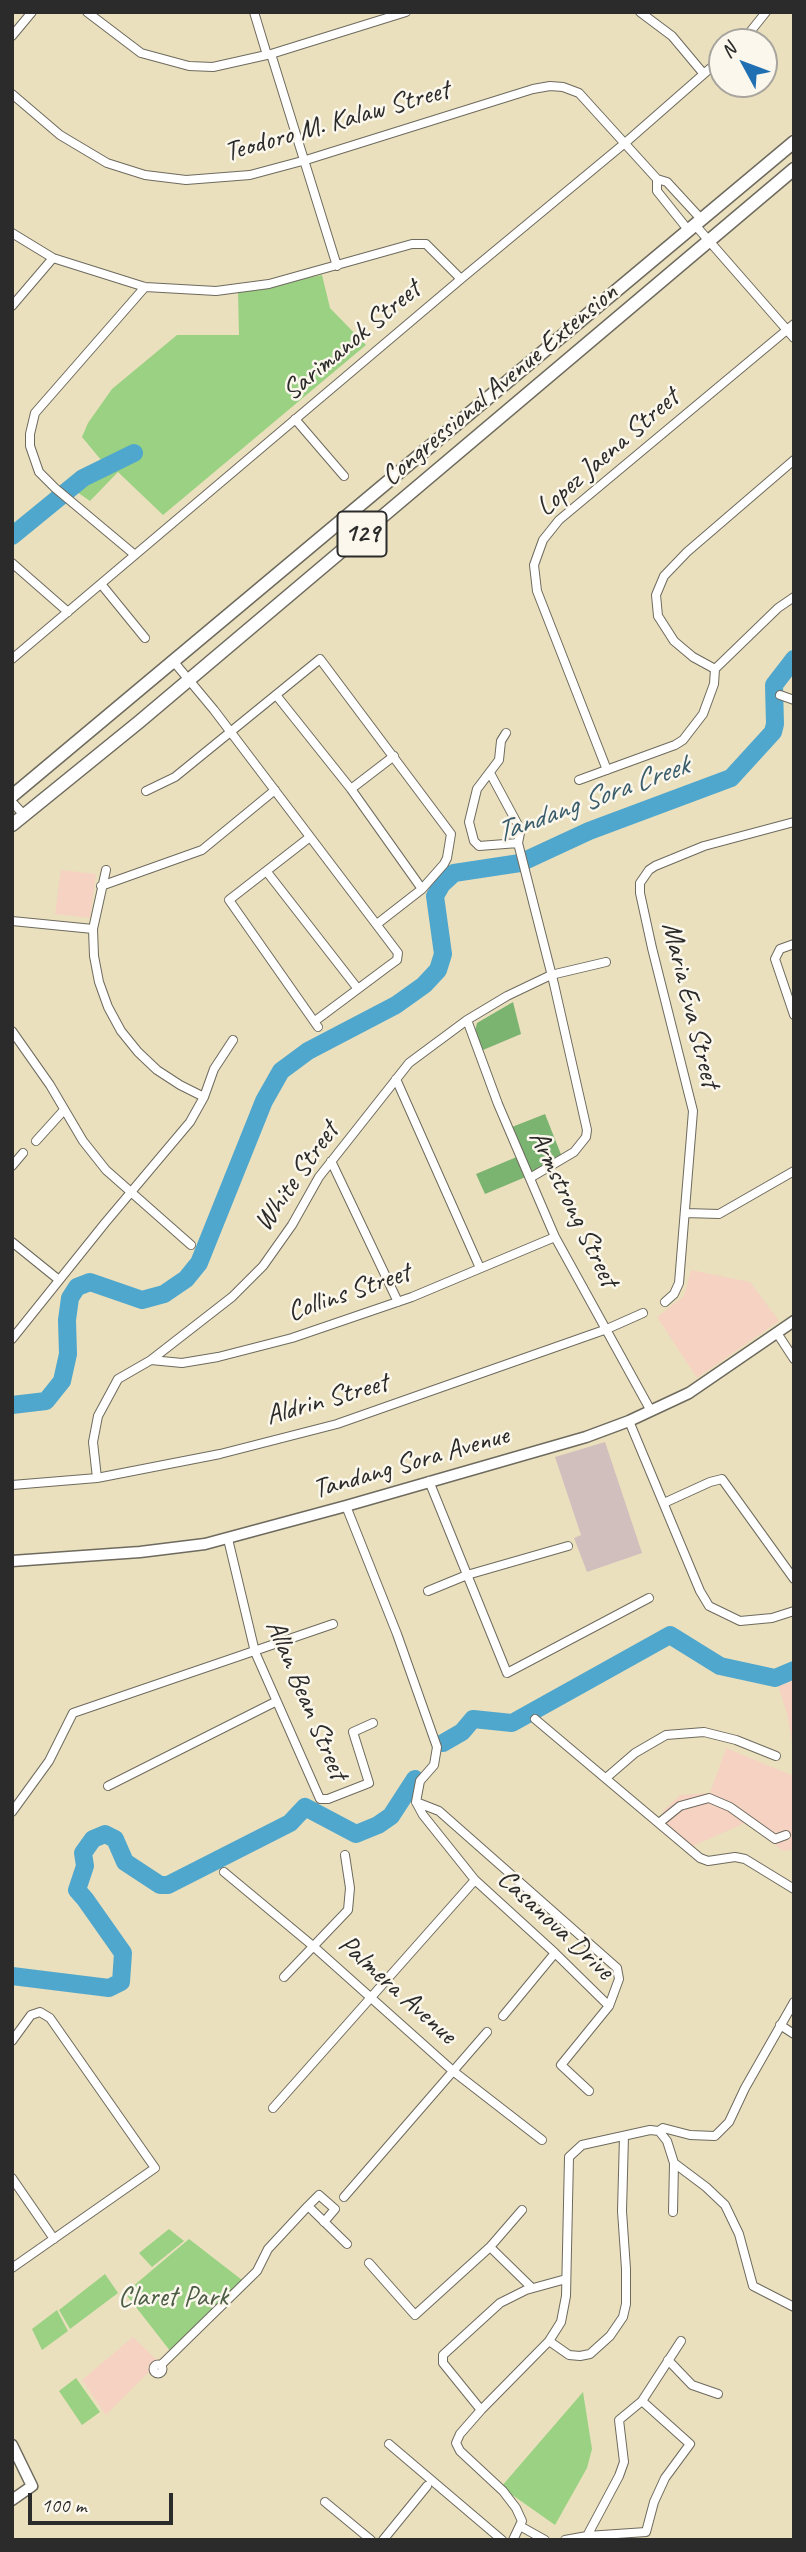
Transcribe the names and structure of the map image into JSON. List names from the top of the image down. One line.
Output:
{"streets":{"main road":["Congressional Avenue Extension","129","Tandang Sora Avenue"],"street":["Teodoro M. Kalaw Street","Sarimanok Street","Lopez Jaena Street","Maria Eva Street","White Street","Armstrong Street","Collins Street","Aldrin Street","Allan Bean Street","Casanova Drive","Palmera Avenue"]},"crossings":[["Teodoro M. Kalaw Street","Sarimanok Street"],["Teodoro M. Kalaw Street","Congressional Avenue Extension"],["Teodoro M. Kalaw Street","Lopez Jaena Street"],["White Street","Armstrong Street"],["White Street","Collins Street"],["White Street","Aldrin Street"],["Armstrong Street","Collins Street"],["Armstrong Street","Aldrin Street"],["Armstrong Street","Tandang Sora Avenue"],["Tandang Sora Avenue","Allan Bean Street"]],"water":["Tandang Sora Creek"],"parks":["Claret Park"],"scale_bar":"100 m","north":"top left"}
